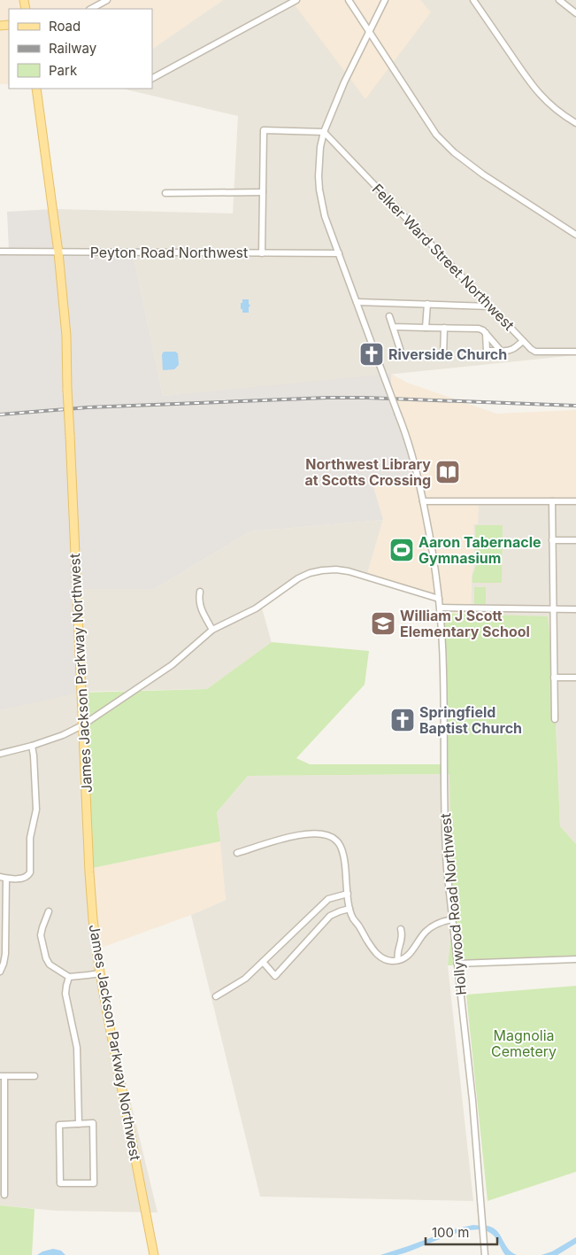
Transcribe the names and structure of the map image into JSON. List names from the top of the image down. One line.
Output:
{"streets":{"main road":["James Jackson Parkway Northwest"],"street":["Peyton Road Northwest","Felker Ward Street Northwest","Hollywood Road Northwest"]},"crossings":[["Peyton Road Northwest","James Jackson Parkway Northwest"],["Peyton Road Northwest","Hollywood Road Northwest"],["Felker Ward Street Northwest","Hollywood Road Northwest"]],"parks":["Magnolia Cemetery"],"places":{"church":["Riverside Church","Springfield Baptist Church"],"library":["Northwest Library at Scotts Crossing"],"sports":["Aaron Tabernacle Gymnasium"],"school or university":["William J Scott Elementary School"]},"legend":["Road","Railway","Park"],"scale_bar":"100 m"}
